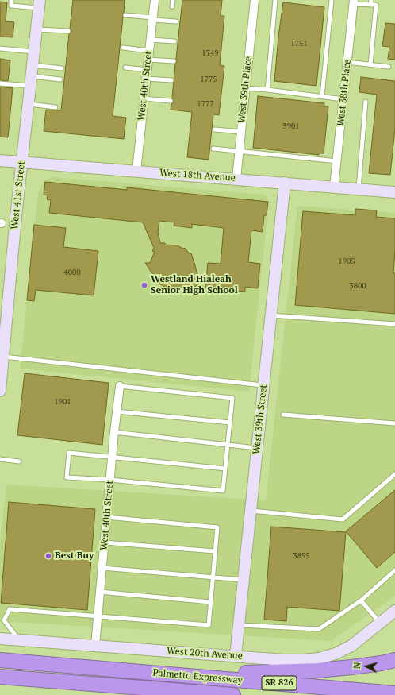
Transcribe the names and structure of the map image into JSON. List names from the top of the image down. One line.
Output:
{"streets":{"highway":["Palmetto Expressway","SR 826"],"street":["West 40th Street","West 39th Place","West 38th Place","West 18th Avenue","West 41st Street","West 39th Street","West 20th Avenue"]},"crossings":[["West 40th Street","West 18th Avenue"],["West 40th Street","West 20th Avenue"],["West 39th Place","West 18th Avenue"],["West 38th Place","West 18th Avenue"],["West 18th Avenue","West 41st Street"],["West 18th Avenue","West 39th Street"],["West 39th Street","West 20th Avenue"]],"places":["Westland Hialeah Senior High School","Best Buy"],"house_numbers":["1751","1749","1775","1777","3901","1905","4000","3800","1901","3895"],"north":"left"}
